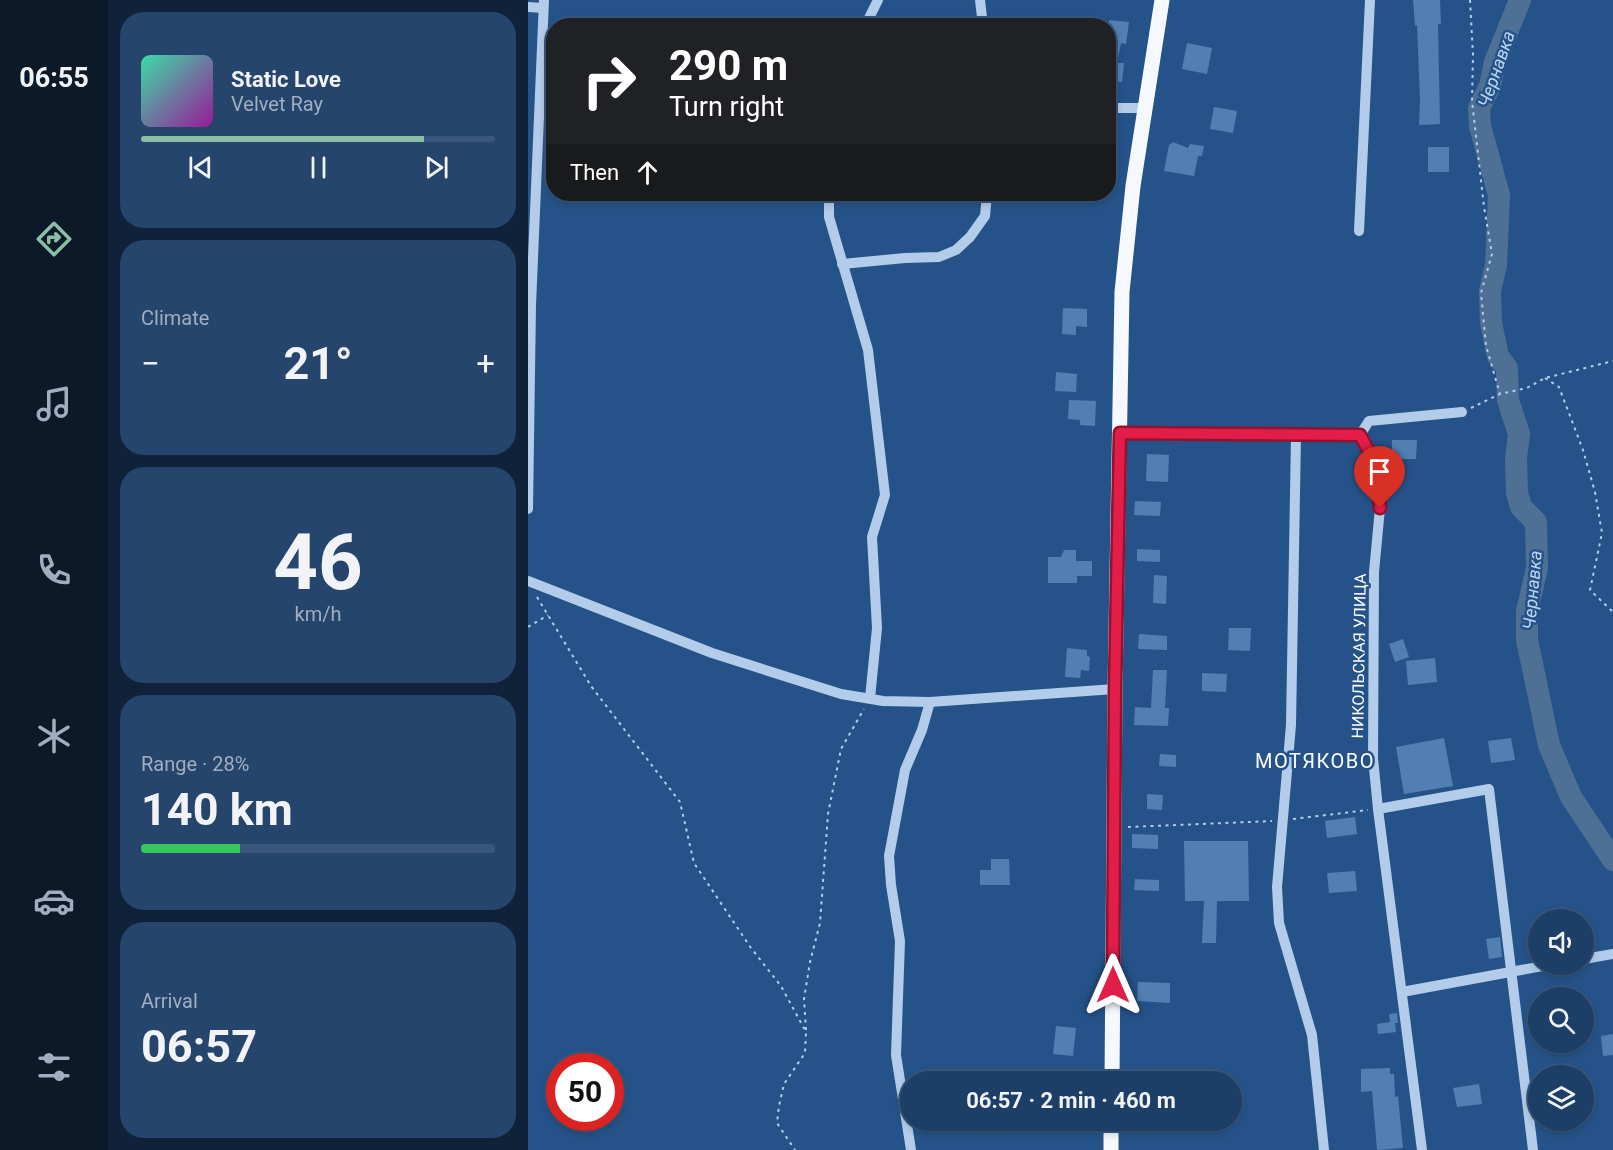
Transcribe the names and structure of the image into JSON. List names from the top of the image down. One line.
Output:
{"streets":{"street":["НИКОЛЬСКАЯ УЛИЦА"]},"districts":["МОТЯКОВО"],"water":["Чернавка"],"page":{"tabs":"06:55","turn":["290 m","Turn right"],"song":["Static Love","Velvet Ray"],"then":"Then","tile":["Climate",["46","km/h"],["Range · 28%","140 km"],["Arrival","06:57"]],"heat":["−","21°","+"],"limit":"50","trip":"06:57 · 2 min · 460 m"}}
